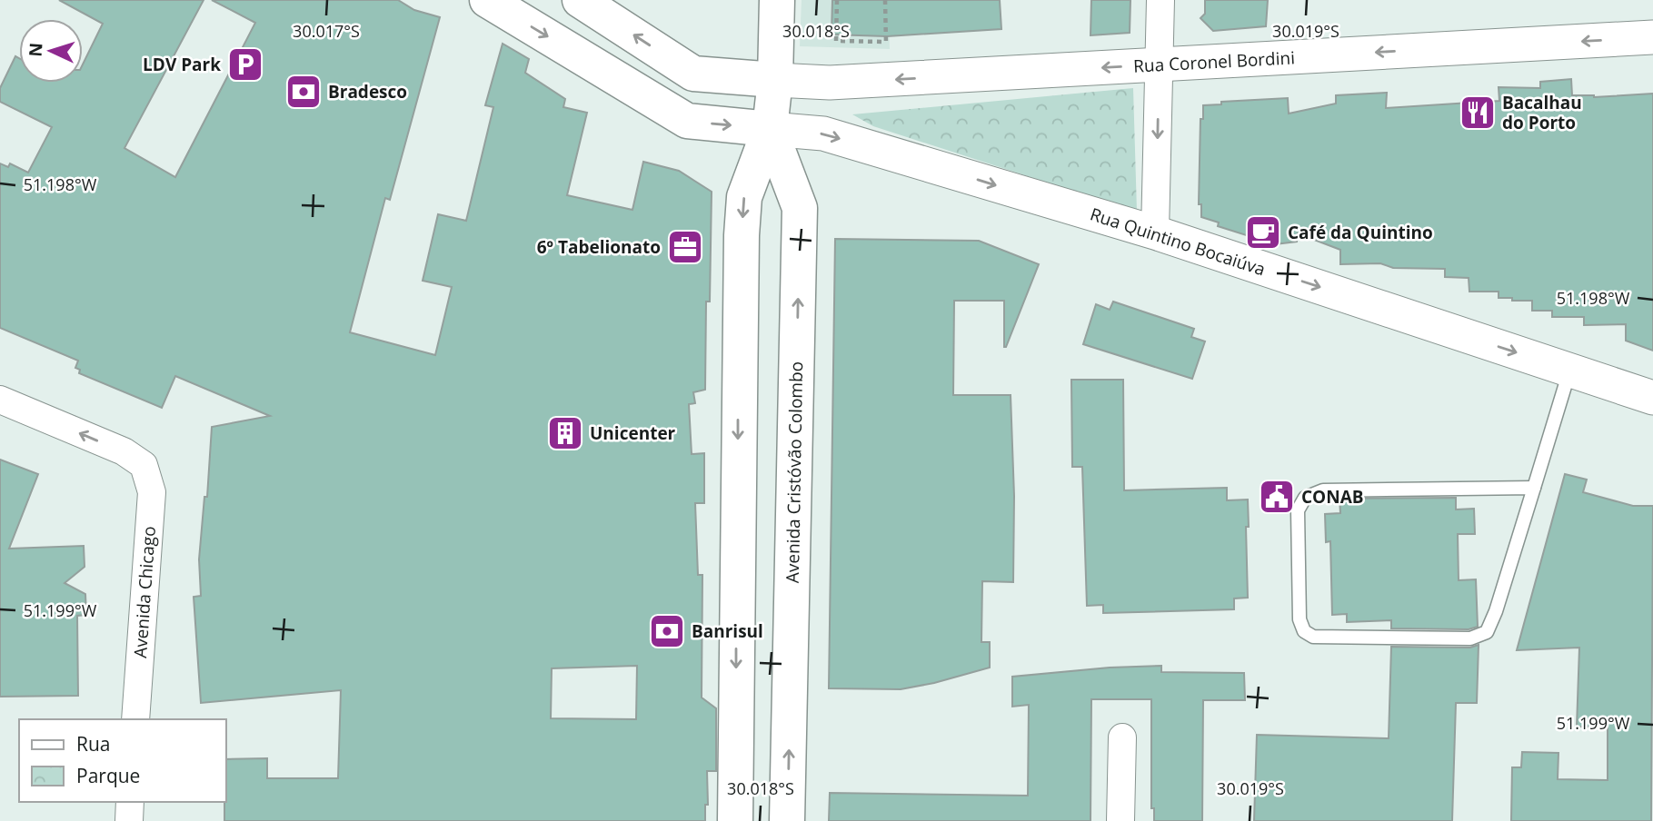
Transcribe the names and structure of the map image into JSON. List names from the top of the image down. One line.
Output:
{"streets":{"main road":["Avenida Cristóvão Colombo"],"street":["Rua Coronel Bordini","Rua Quintino Bocaiúva","Avenida Chicago"]},"crossings":[["Rua Coronel Bordini","Avenida Cristóvão Colombo"],["Rua Quintino Bocaiúva","Avenida Cristóvão Colombo"]],"one_way":["Rua Coronel Bordini","Rua Quintino Bocaiúva","Avenida Chicago"],"places":{"parking":["LDV Park"],"bank":["Bradesco","Banrisul"],"restaurant":["Bacalhau do Porto"],"cafe":["Café da Quintino"],"office":["6º Tabelionato"],"building":["Unicenter"],"public building":["CONAB"]},"legend":["Rua","Parque"],"north":"left","coordinates":["30.017°S","30.018°S","30.019°S","51.198°W","51.199°W"]}
